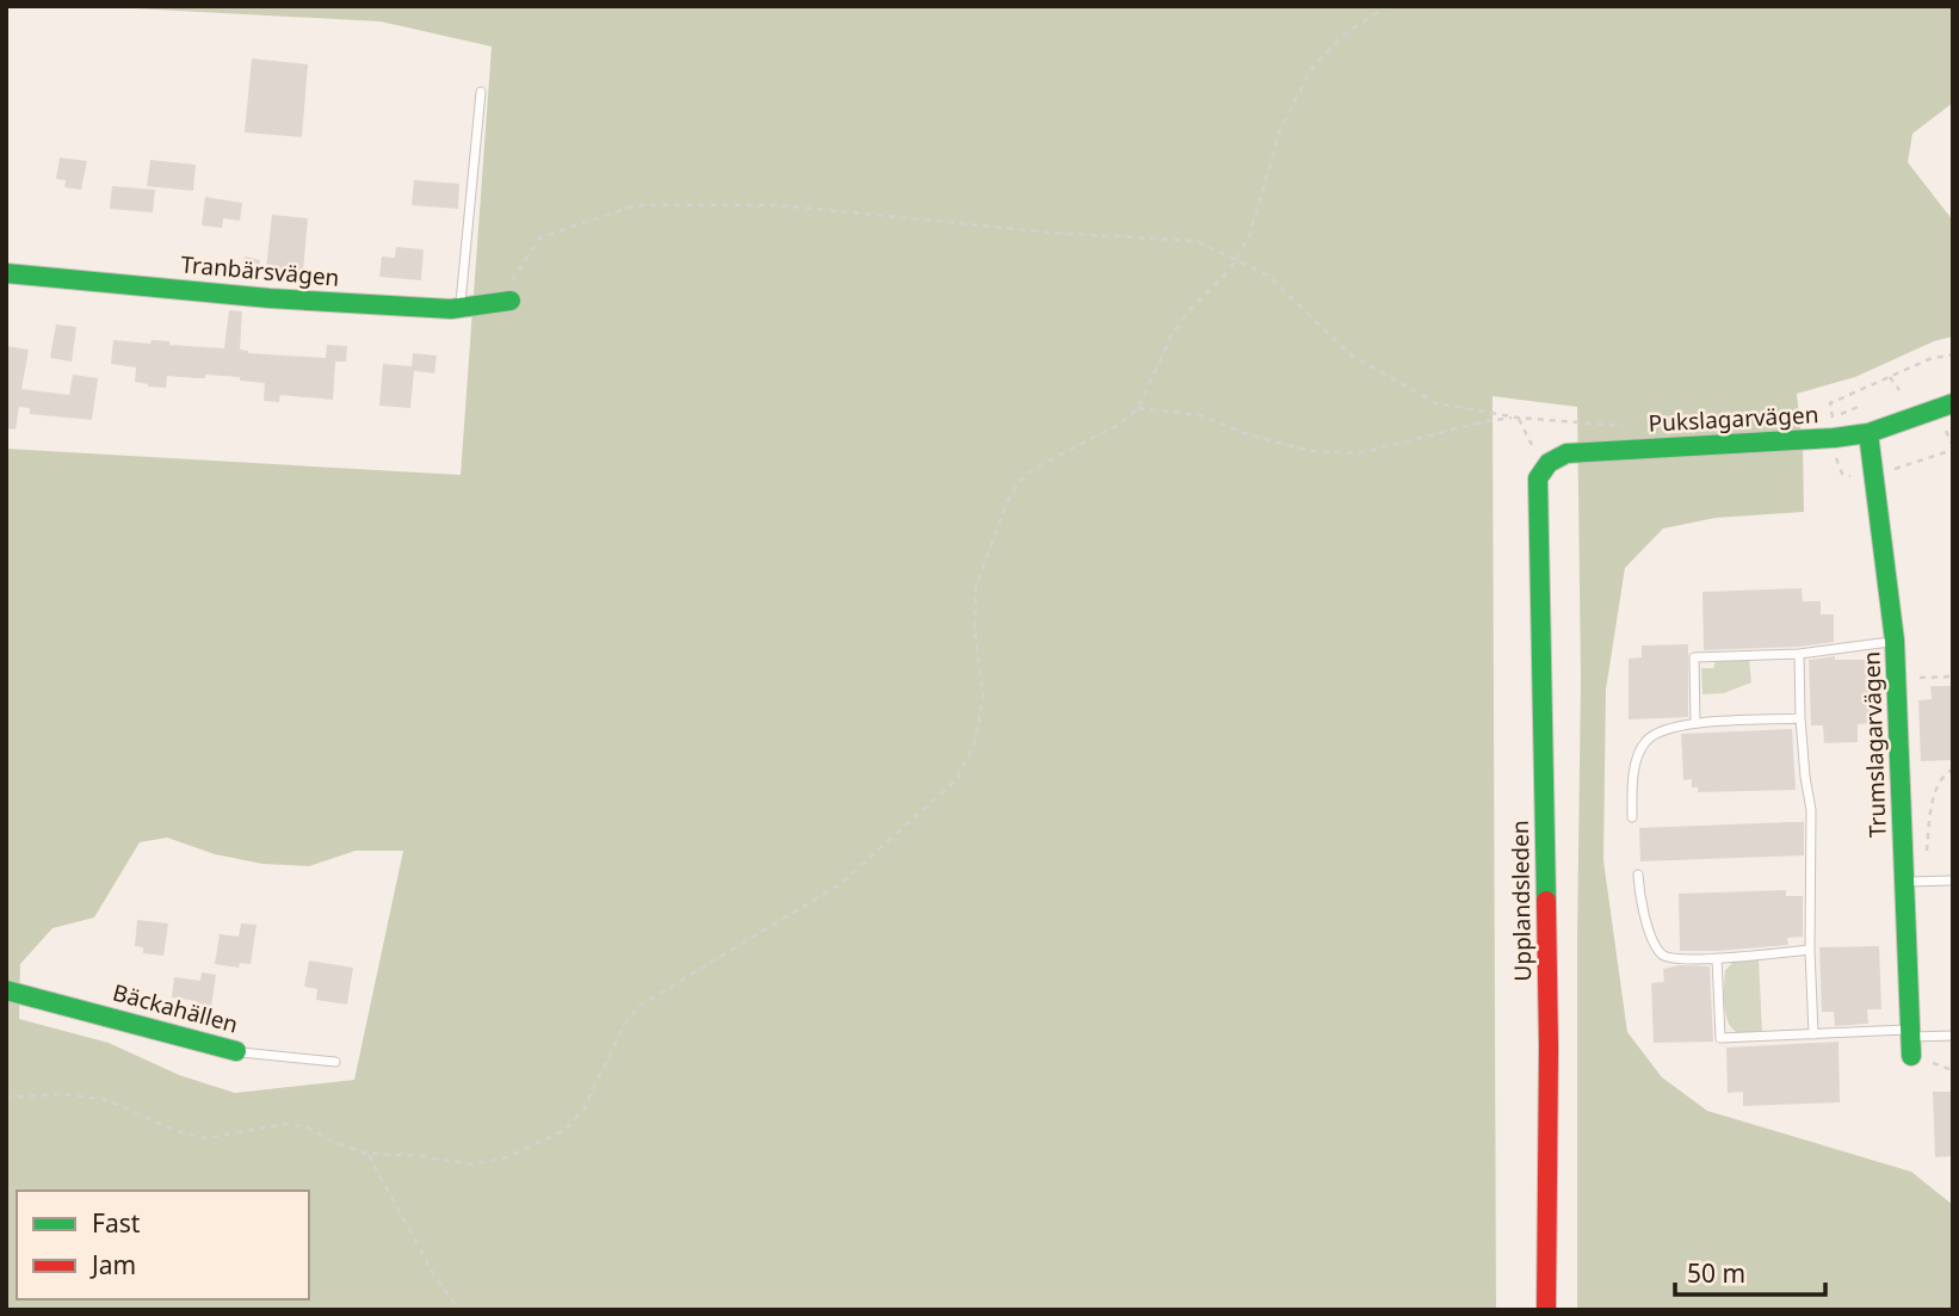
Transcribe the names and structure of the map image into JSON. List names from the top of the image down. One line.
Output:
{"streets":{"street":["Tranbärsvägen","Pukslagarvägen","Trumslagarvägen","Upplandsleden","Bäckahällen"]},"crossings":[["Pukslagarvägen","Trumslagarvägen"],["Pukslagarvägen","Upplandsleden"]],"legend":["Fast","Jam"],"scale_bar":"50 m"}
